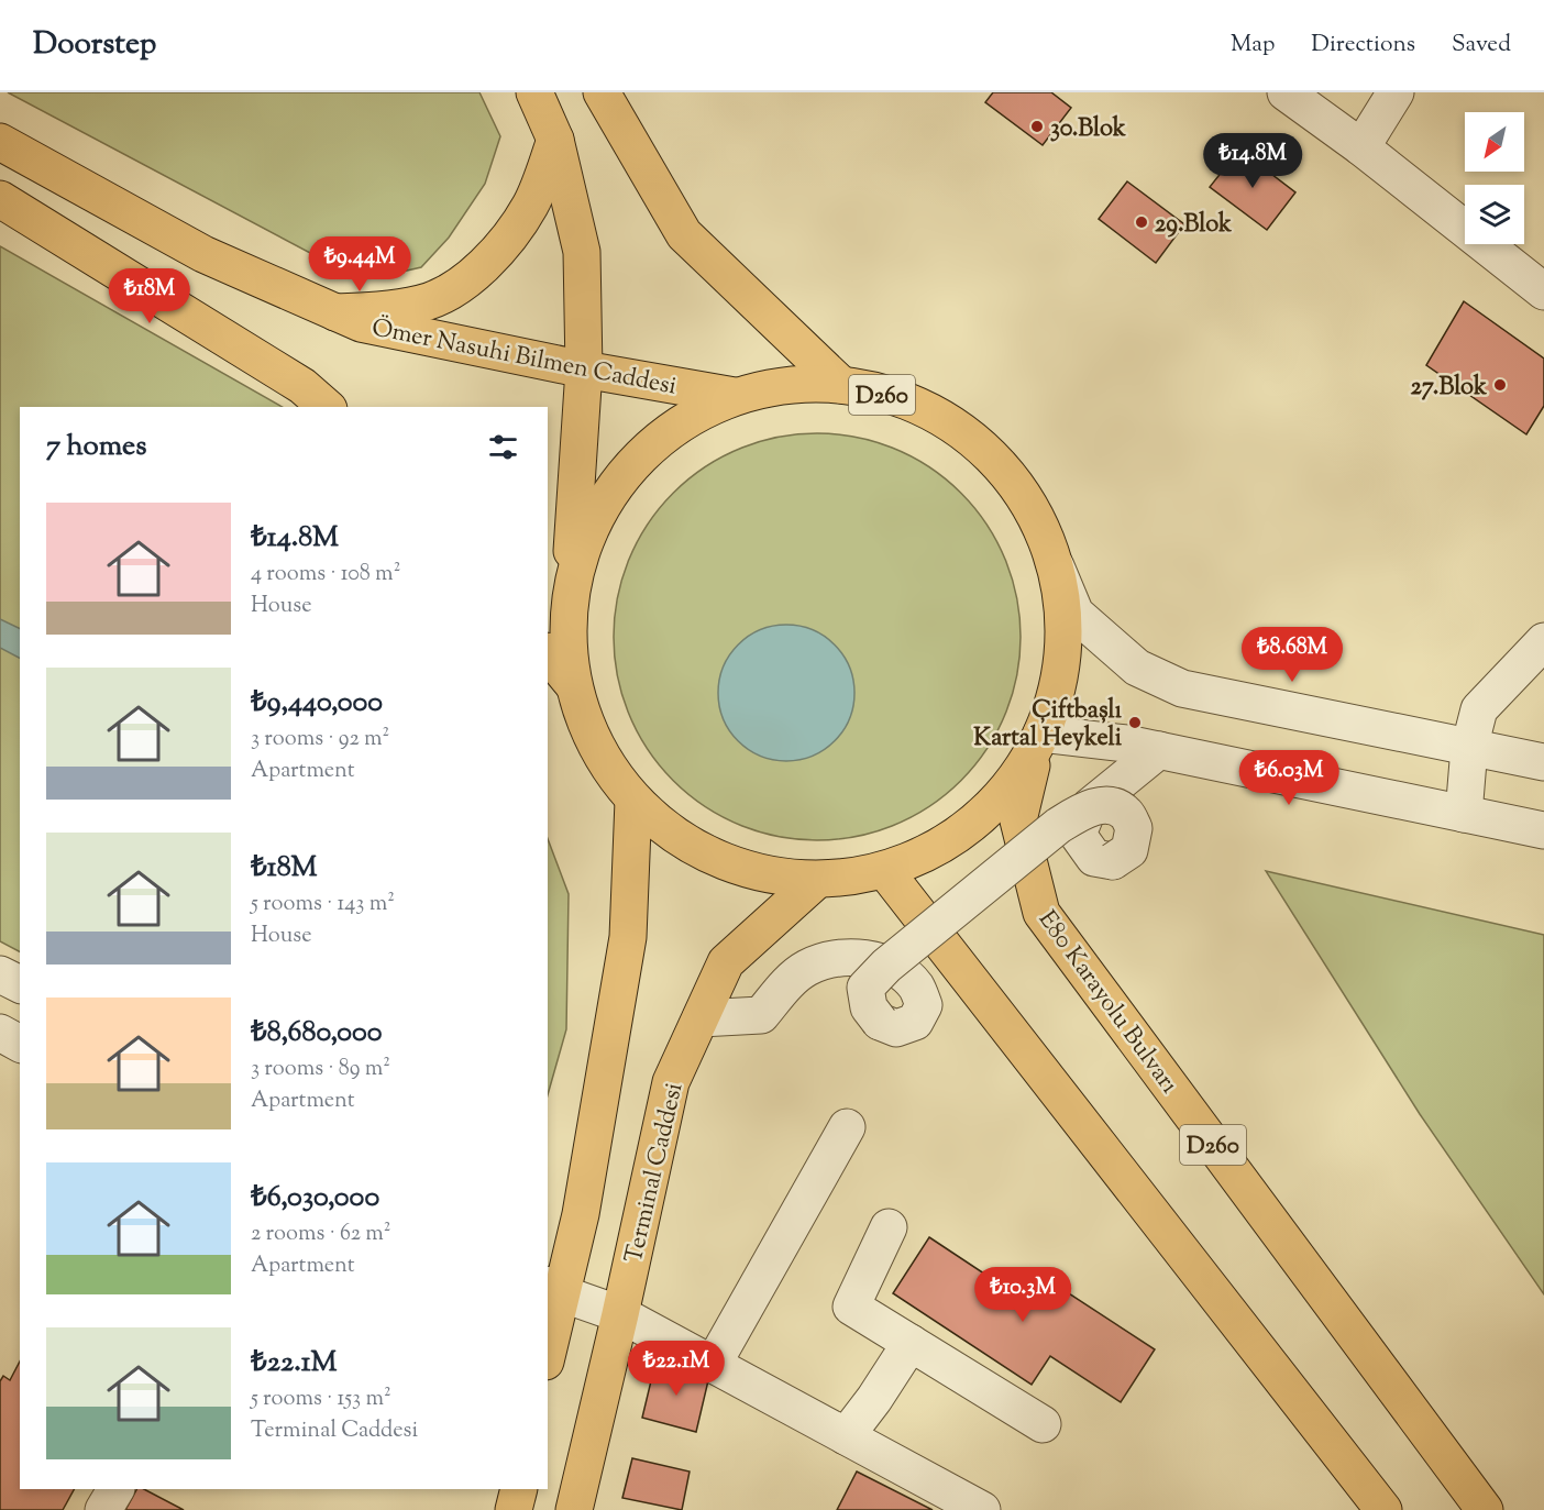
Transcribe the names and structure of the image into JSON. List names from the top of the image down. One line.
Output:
{"streets":{"main road":["Ömer Nasuhi Bilmen Caddesi","D260","E80 Karayolu Bulvarı","Terminal Caddesi"]},"crossings":[["Ömer Nasuhi Bilmen Caddesi","D260"],["D260","E80 Karayolu Bulvarı"],["D260","Terminal Caddesi"]],"places":["30.Blok","29.Blok","27.Blok","Çiftbaşlı Kartal Heykeli"],"north":"bottom left","page":{"header":"Doorstep","nav":["Map","Directions","Saved"],"price":["₺14.8M","₺9.44M","₺18M","₺8.68M","₺6.03M","₺10.3M","₺22.1M"],"heading":"7 homes","list":[{"name":"₺14.8M","note":"4 rooms · 108 m² · House"},{"name":"₺9,440,000","note":"3 rooms · 92 m² · Apartment"},{"name":"₺18M","note":"5 rooms · 143 m² · House"},{"name":"₺8,680,000","note":"3 rooms · 89 m² · Apartment"},{"name":"₺6,030,000","note":"2 rooms · 62 m² · Apartment"},{"name":"₺22.1M","note":"5 rooms · 153 m² · Terminal Caddesi"}]}}
